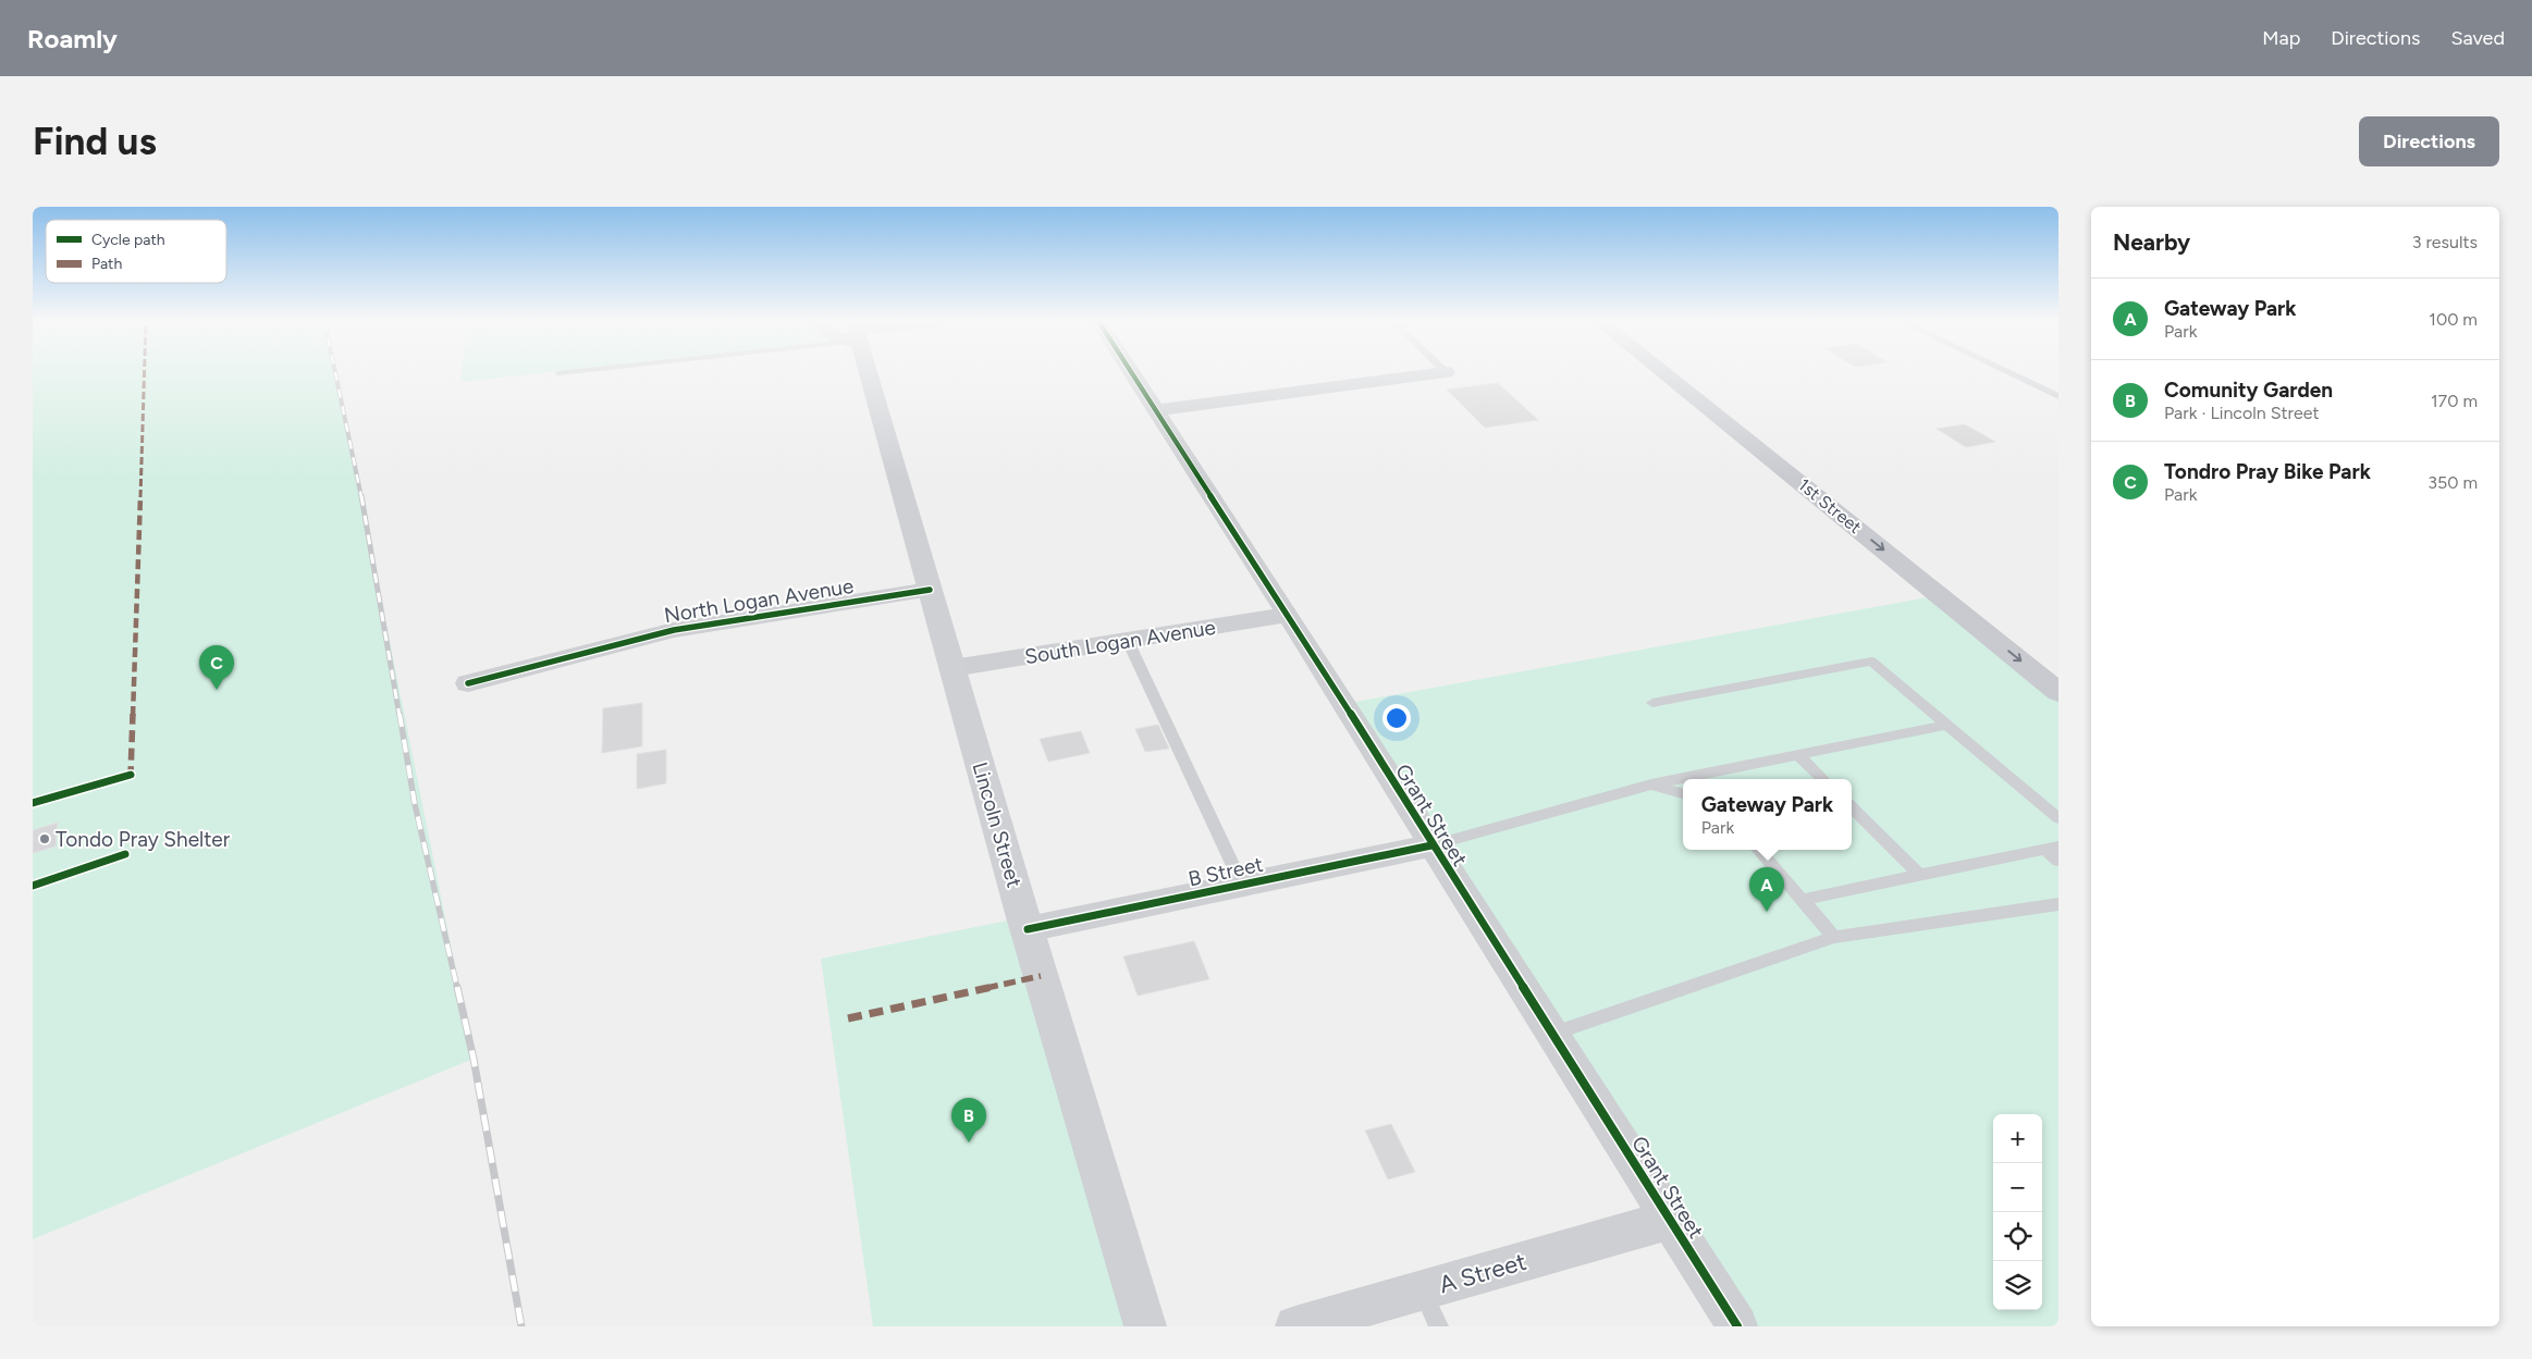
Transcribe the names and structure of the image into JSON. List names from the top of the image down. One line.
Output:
{"streets":{"main road":["1st Street","Lincoln Street"],"street":["North Logan Avenue","South Logan Avenue","Grant Street","B Street","A Street"]},"crossings":[["North Logan Avenue","Lincoln Street"],["South Logan Avenue","Grant Street"],["South Logan Avenue","Lincoln Street"],["Grant Street","B Street"],["Grant Street","A Street"],["Lincoln Street","B Street"]],"places":["Tondo Pray Shelter"],"legend":["Cycle path","Path"],"page":{"header":"Roamly","nav":["Map","Directions","Saved"],"buttons":"Directions","title":"Find us","heading":["Nearby","3 results"],"list":[{"mark":"A","name":"Gateway Park","note":"Park","value":"100 m"},{"mark":"B","name":"Comunity Garden","note":"Park · Lincoln Street","value":"170 m"},{"mark":"C","name":"Tondro Pray Bike Park","note":"Park","value":"350 m"}],"pins":["C","A","B"],"popup":["Gateway Park","Park"],"map_buttons":["+","−"]}}
